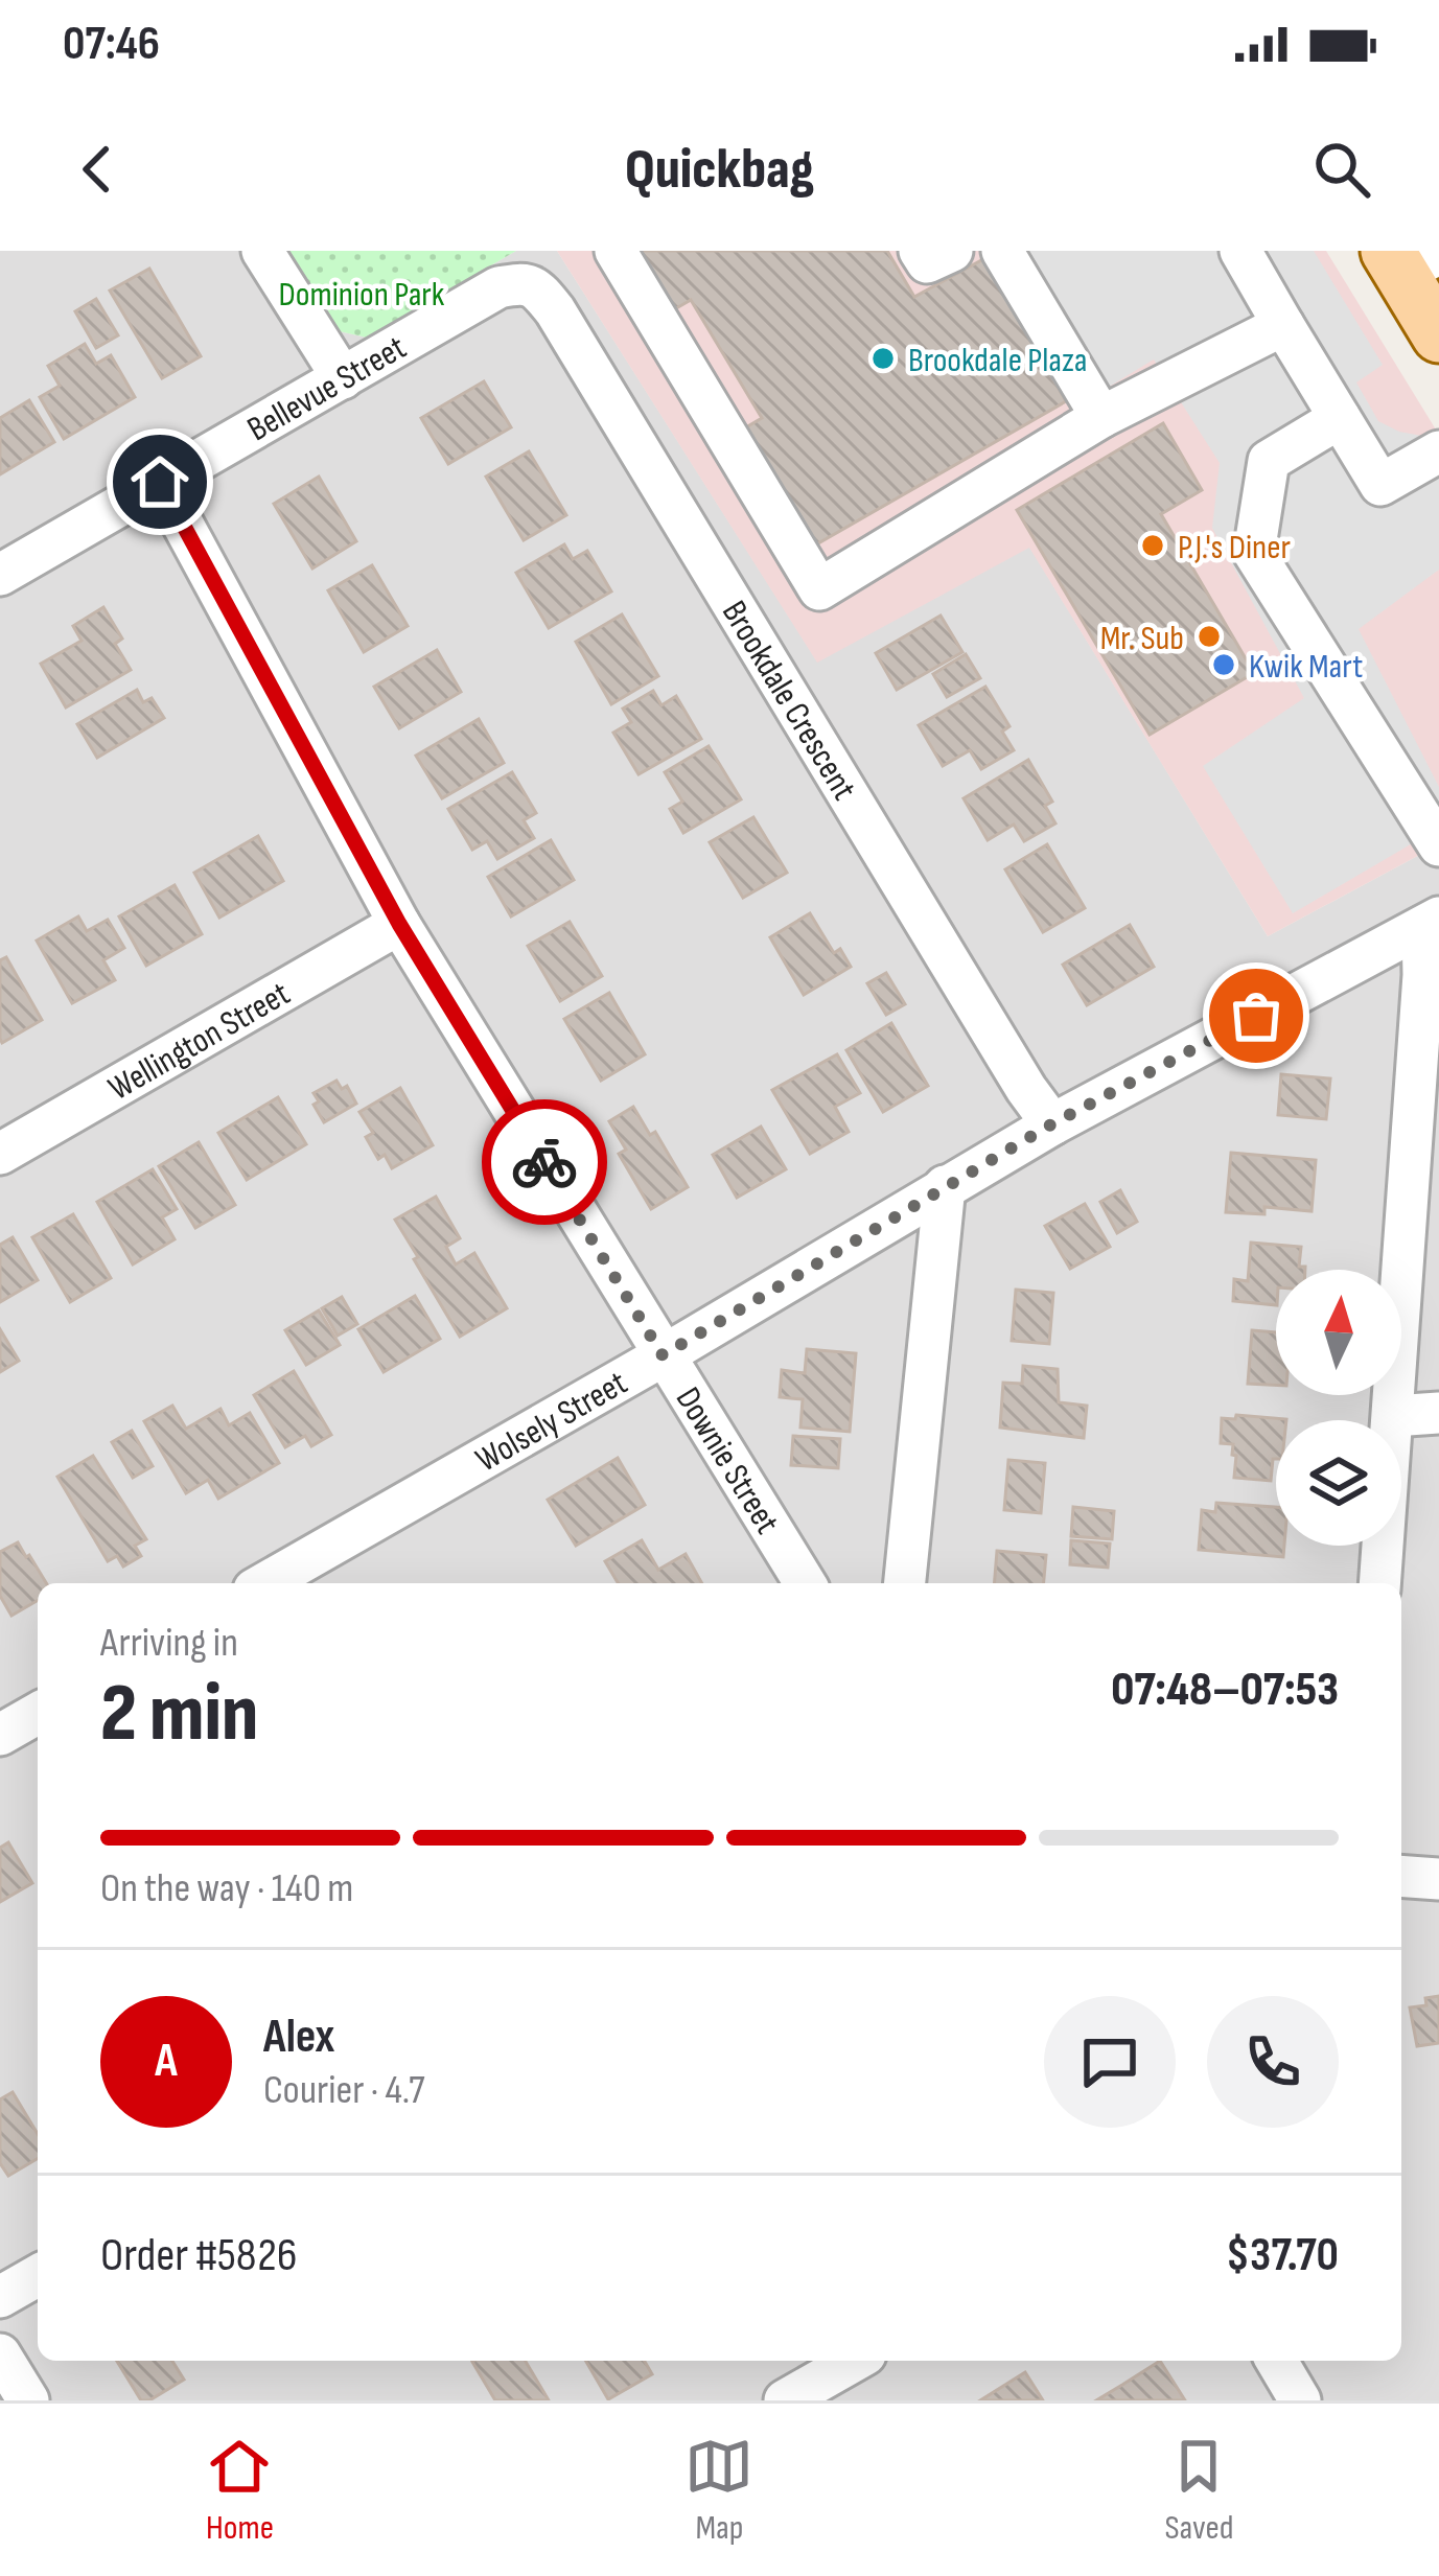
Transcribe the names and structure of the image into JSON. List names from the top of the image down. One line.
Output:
{"streets":{"street":["Bellevue Street","Brookdale Crescent","Wellington Street","Wolsely Street","Downie Street"]},"crossings":[["Bellevue Street","Brookdale Crescent"],["Bellevue Street","Downie Street"],["Brookdale Crescent","Wolsely Street"],["Wellington Street","Downie Street"],["Wolsely Street","Downie Street"]],"parks":["Dominion Park"],"places":["Brookdale Plaza","P.J.'s Diner","Mr. Sub","Kwik Mart"],"north":"top","page":{"status":"07:46","header":"Quickbag","heading":["2 min","Arriving in","07:48–07:53"],"panel":["Alex","Courier · 4.7","Order #5826","$37.70"],"bar":"On the way · 140 m","round":"A","tabs":["Home","Map","Saved"]}}
